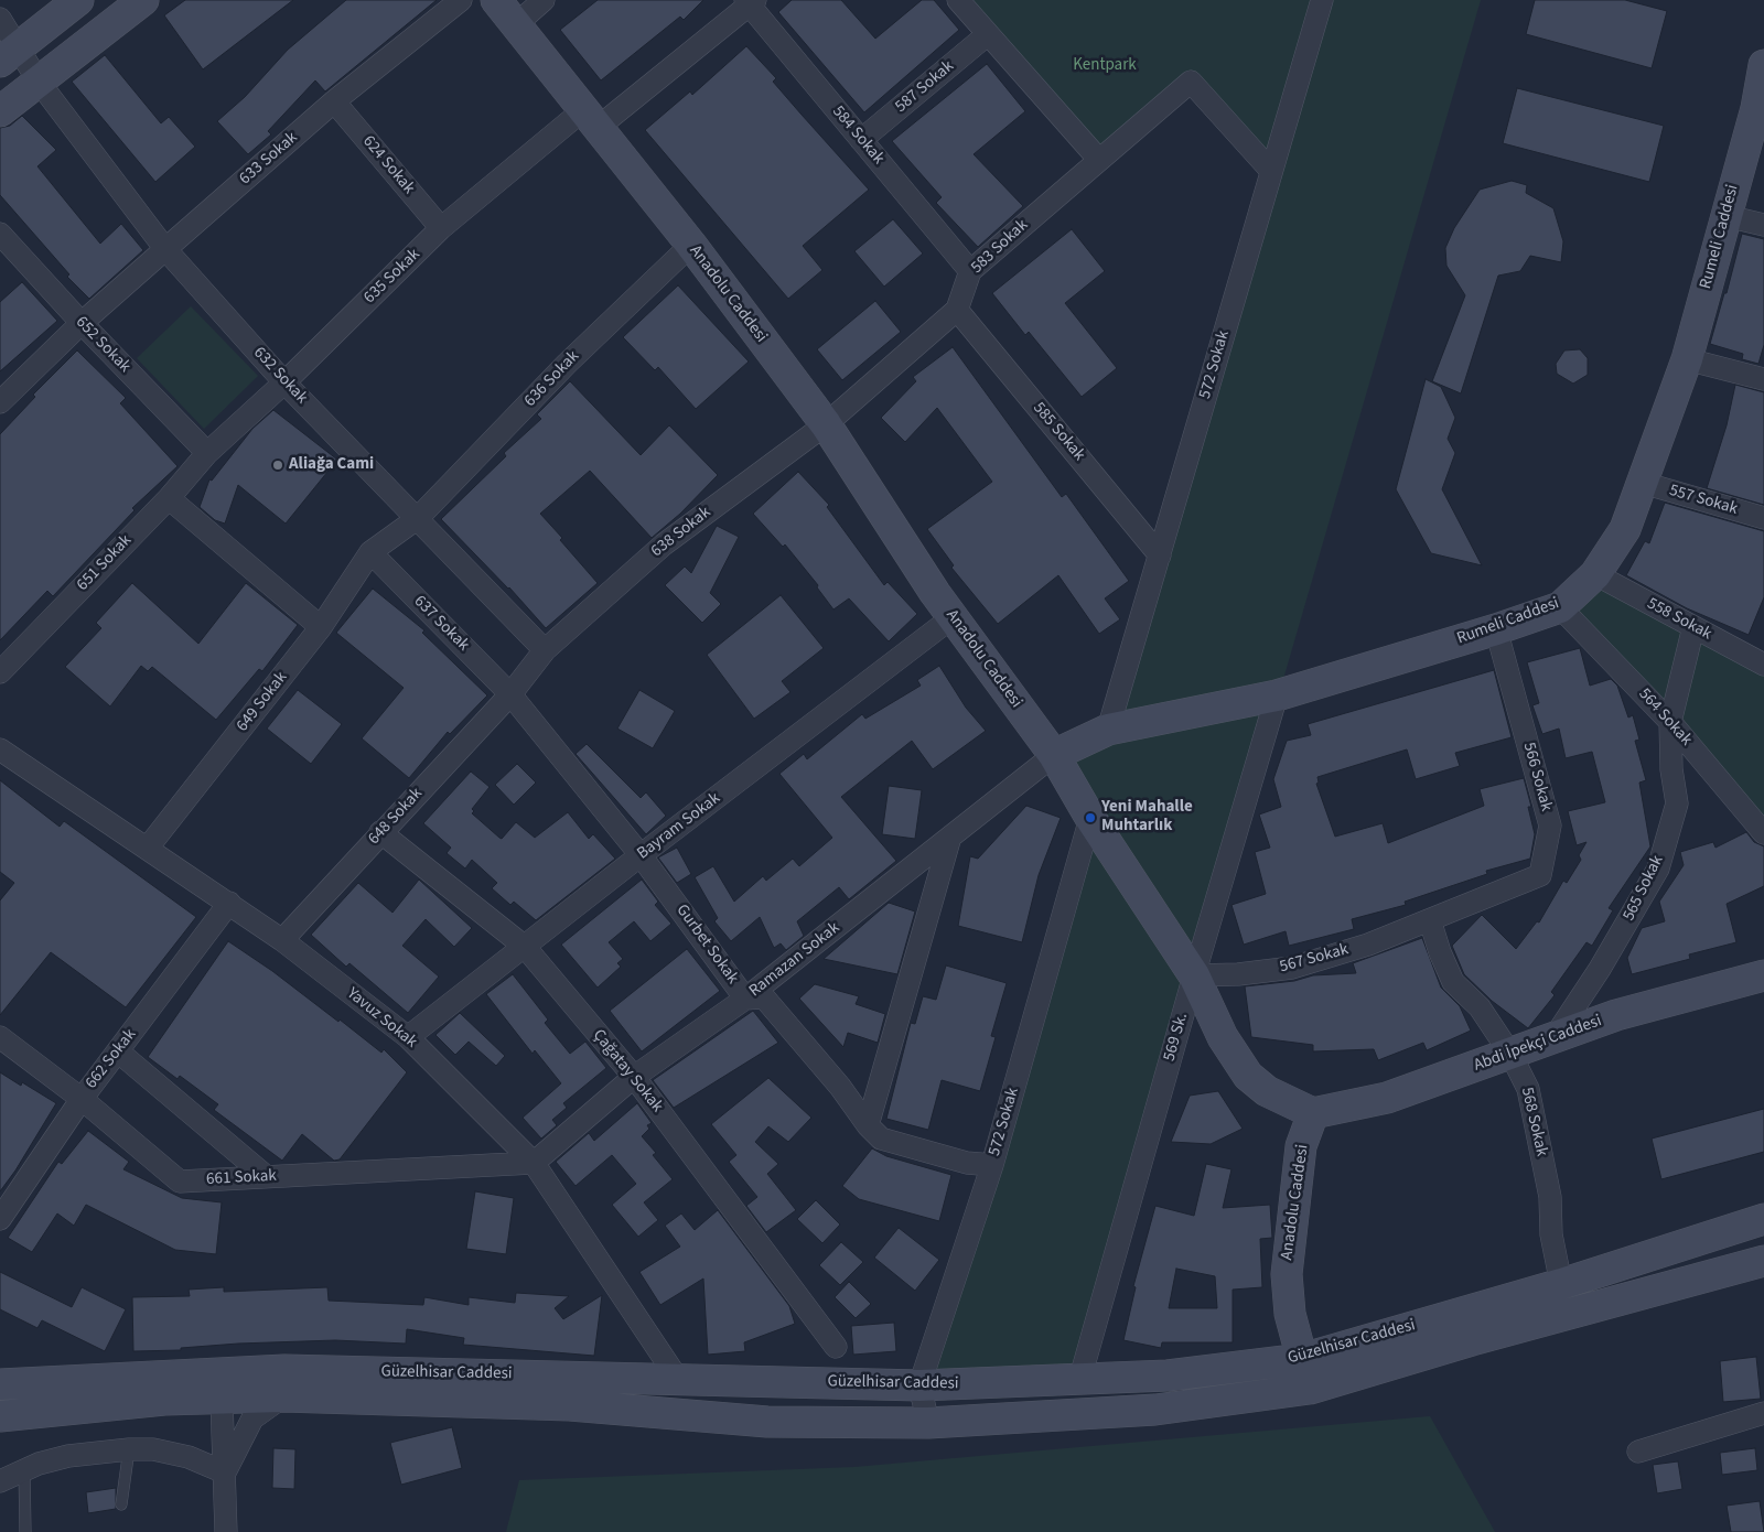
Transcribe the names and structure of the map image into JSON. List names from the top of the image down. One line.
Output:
{"streets":{"street":["587 Sokak","584 Sokak","633 Sokak","624 Sokak","Rumeli Caddesi","583 Sokak","635 Sokak","Anadolu Caddesi","652 Sokak","572 Sokak","632 Sokak","636 Sokak","585 Sokak","557 Sokak","638 Sokak","651 Sokak","558 Sokak","637 Sokak","649 Sokak","564 Sokak","566 Sokak","648 Sokak","Bayram Sokak","565 Sokak","Gurbet Sokak","567 Sokak","Ramazan Sokak","Yavuz Sokak","569 Sk.","Abdi İpekçi Caddesi","662 Sokak","Çağatay Sokak","568 Sokak","661 Sokak","Güzelhisar Caddesi"]},"crossings":[["587 Sokak","584 Sokak"],["584 Sokak","583 Sokak"],["584 Sokak","635 Sokak"],["633 Sokak","624 Sokak"],["633 Sokak","652 Sokak"],["633 Sokak","632 Sokak"],["624 Sokak","635 Sokak"],["Rumeli Caddesi","Anadolu Caddesi"],["Rumeli Caddesi","572 Sokak"],["Rumeli Caddesi","557 Sokak"],["Rumeli Caddesi","558 Sokak"],["Rumeli Caddesi","564 Sokak"],["Rumeli Caddesi","566 Sokak"],["Rumeli Caddesi","Ramazan Sokak"],["Rumeli Caddesi","569 Sk."],["583 Sokak","Anadolu Caddesi"],["583 Sokak","572 Sokak"],["583 Sokak","585 Sokak"],["583 Sokak","638 Sokak"],["635 Sokak","Anadolu Caddesi"],["635 Sokak","652 Sokak"],["635 Sokak","632 Sokak"],["635 Sokak","651 Sokak"],["Anadolu Caddesi","572 Sokak"],["Anadolu Caddesi","636 Sokak"],["Anadolu Caddesi","638 Sokak"],["Anadolu Caddesi","Bayram Sokak"],["Anadolu Caddesi","567 Sokak"],["Anadolu Caddesi","Ramazan Sokak"],["Anadolu Caddesi","569 Sk."],["Anadolu Caddesi","Abdi İpekçi Caddesi"],["Anadolu Caddesi","Güzelhisar Caddesi"],["652 Sokak","651 Sokak"],["572 Sokak","585 Sokak"],["572 Sokak","Gurbet Sokak"],["572 Sokak","Güzelhisar Caddesi"],["632 Sokak","636 Sokak"],["632 Sokak","638 Sokak"],["636 Sokak","637 Sokak"],["636 Sokak","649 Sokak"],["638 Sokak","637 Sokak"],["638 Sokak","648 Sokak"],["638 Sokak","Gurbet Sokak"],["558 Sokak","565 Sokak"],["637 Sokak","649 Sokak"],["637 Sokak","648 Sokak"],["637 Sokak","Gurbet Sokak"],["649 Sokak","Yavuz Sokak"],["564 Sokak","565 Sokak"],["566 Sokak","567 Sokak"],["566 Sokak","568 Sokak"],["648 Sokak","Gurbet Sokak"],["648 Sokak","Yavuz Sokak"],["648 Sokak","Çağatay Sokak"],["Bayram Sokak","Gurbet Sokak"],["Bayram Sokak","Yavuz Sokak"],["Bayram Sokak","Çağatay Sokak"],["565 Sokak","Abdi İpekçi Caddesi"],["Gurbet Sokak","Ramazan Sokak"],["567 Sokak","569 Sk."],["567 Sokak","568 Sokak"],["Ramazan Sokak","Yavuz Sokak"],["Ramazan Sokak","Çağatay Sokak"],["Ramazan Sokak","661 Sokak"],["Yavuz Sokak","662 Sokak"],["Yavuz Sokak","661 Sokak"],["Yavuz Sokak","Güzelhisar Caddesi"],["569 Sk.","Güzelhisar Caddesi"],["Abdi İpekçi Caddesi","568 Sokak"],["662 Sokak","661 Sokak"],["568 Sokak","Güzelhisar Caddesi"]],"parks":["Kentpark"],"places":["Aliağa Cami","Yeni Mahalle Muhtarlık"]}
